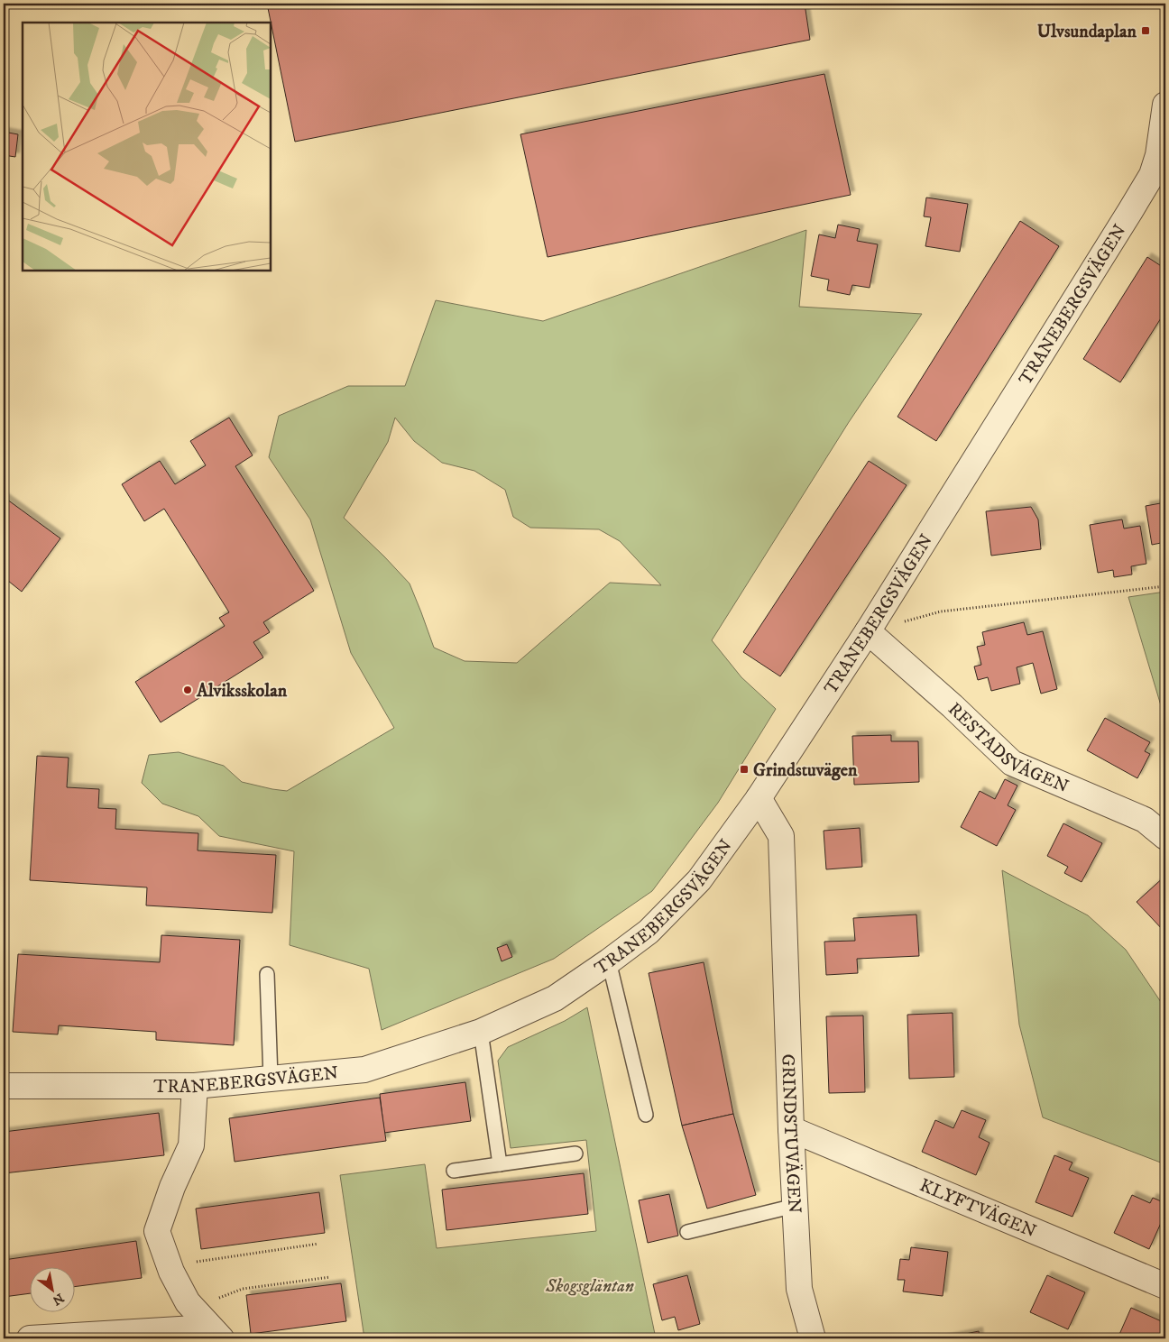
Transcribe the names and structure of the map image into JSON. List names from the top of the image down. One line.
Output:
{"streets":{"street":["TRANEBERGSVÄGEN","RESTADSVÄGEN","GRINDSTUVÄGEN","KLYFTVÄGEN"]},"crossings":[["TRANEBERGSVÄGEN","RESTADSVÄGEN"],["TRANEBERGSVÄGEN","GRINDSTUVÄGEN"],["GRINDSTUVÄGEN","KLYFTVÄGEN"]],"parks":["Skogsgläntan"],"places":{"transit":["Ulvsundaplan","Grindstuvägen"],"other":["Alviksskolan"]},"north":"bottom right"}
